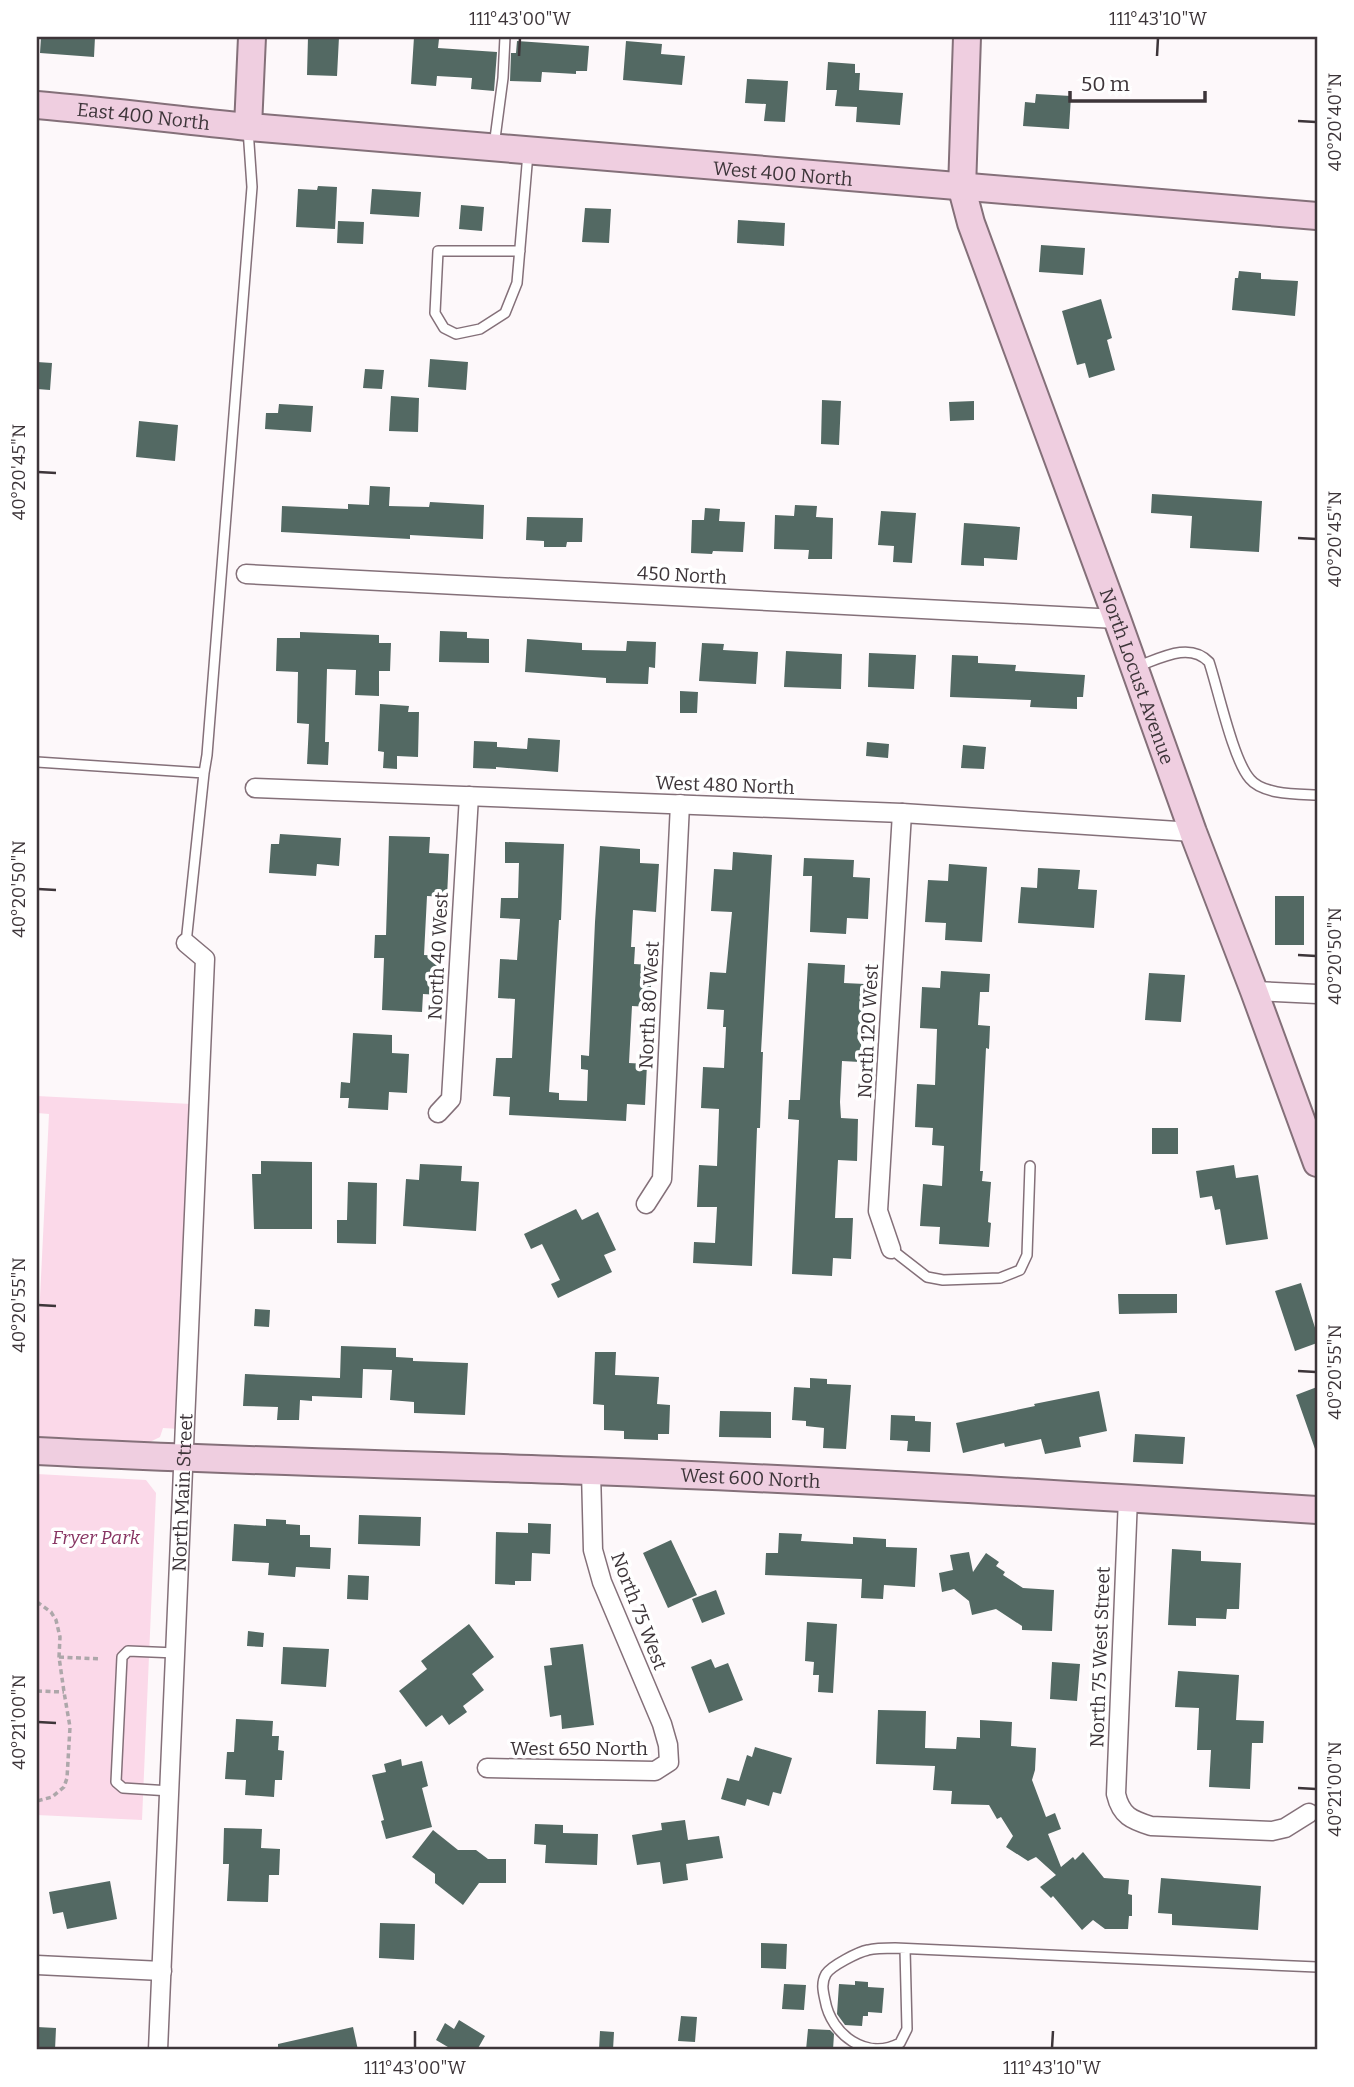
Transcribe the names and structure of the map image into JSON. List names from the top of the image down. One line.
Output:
{"streets":{"street":["East 400 North","West 400 North","450 North","North Locust Avenue","West 480 North","North 40 West","North 80 West","North 120 West","West 600 North","North Main Street","North 75 West","North 75 West Street","West 650 North"]},"crossings":[["East 400 North","West 400 North"],["West 400 North","North Locust Avenue"],["450 North","North Locust Avenue"],["North Locust Avenue","West 480 North"],["West 480 North","North 40 West"],["West 480 North","North 80 West"],["West 480 North","North 120 West"],["West 600 North","North Main Street"],["West 600 North","North 75 West"],["West 600 North","North 75 West Street"],["North 75 West","West 650 North"]],"parks":["Fryer Park"],"scale_bar":"50 m","coordinates":["111°43'00\"W","111°43'10\"W","40°20'40\"N","40°20'45\"N","40°20'50\"N","40°20'55\"N","40°21'00\"N"]}
